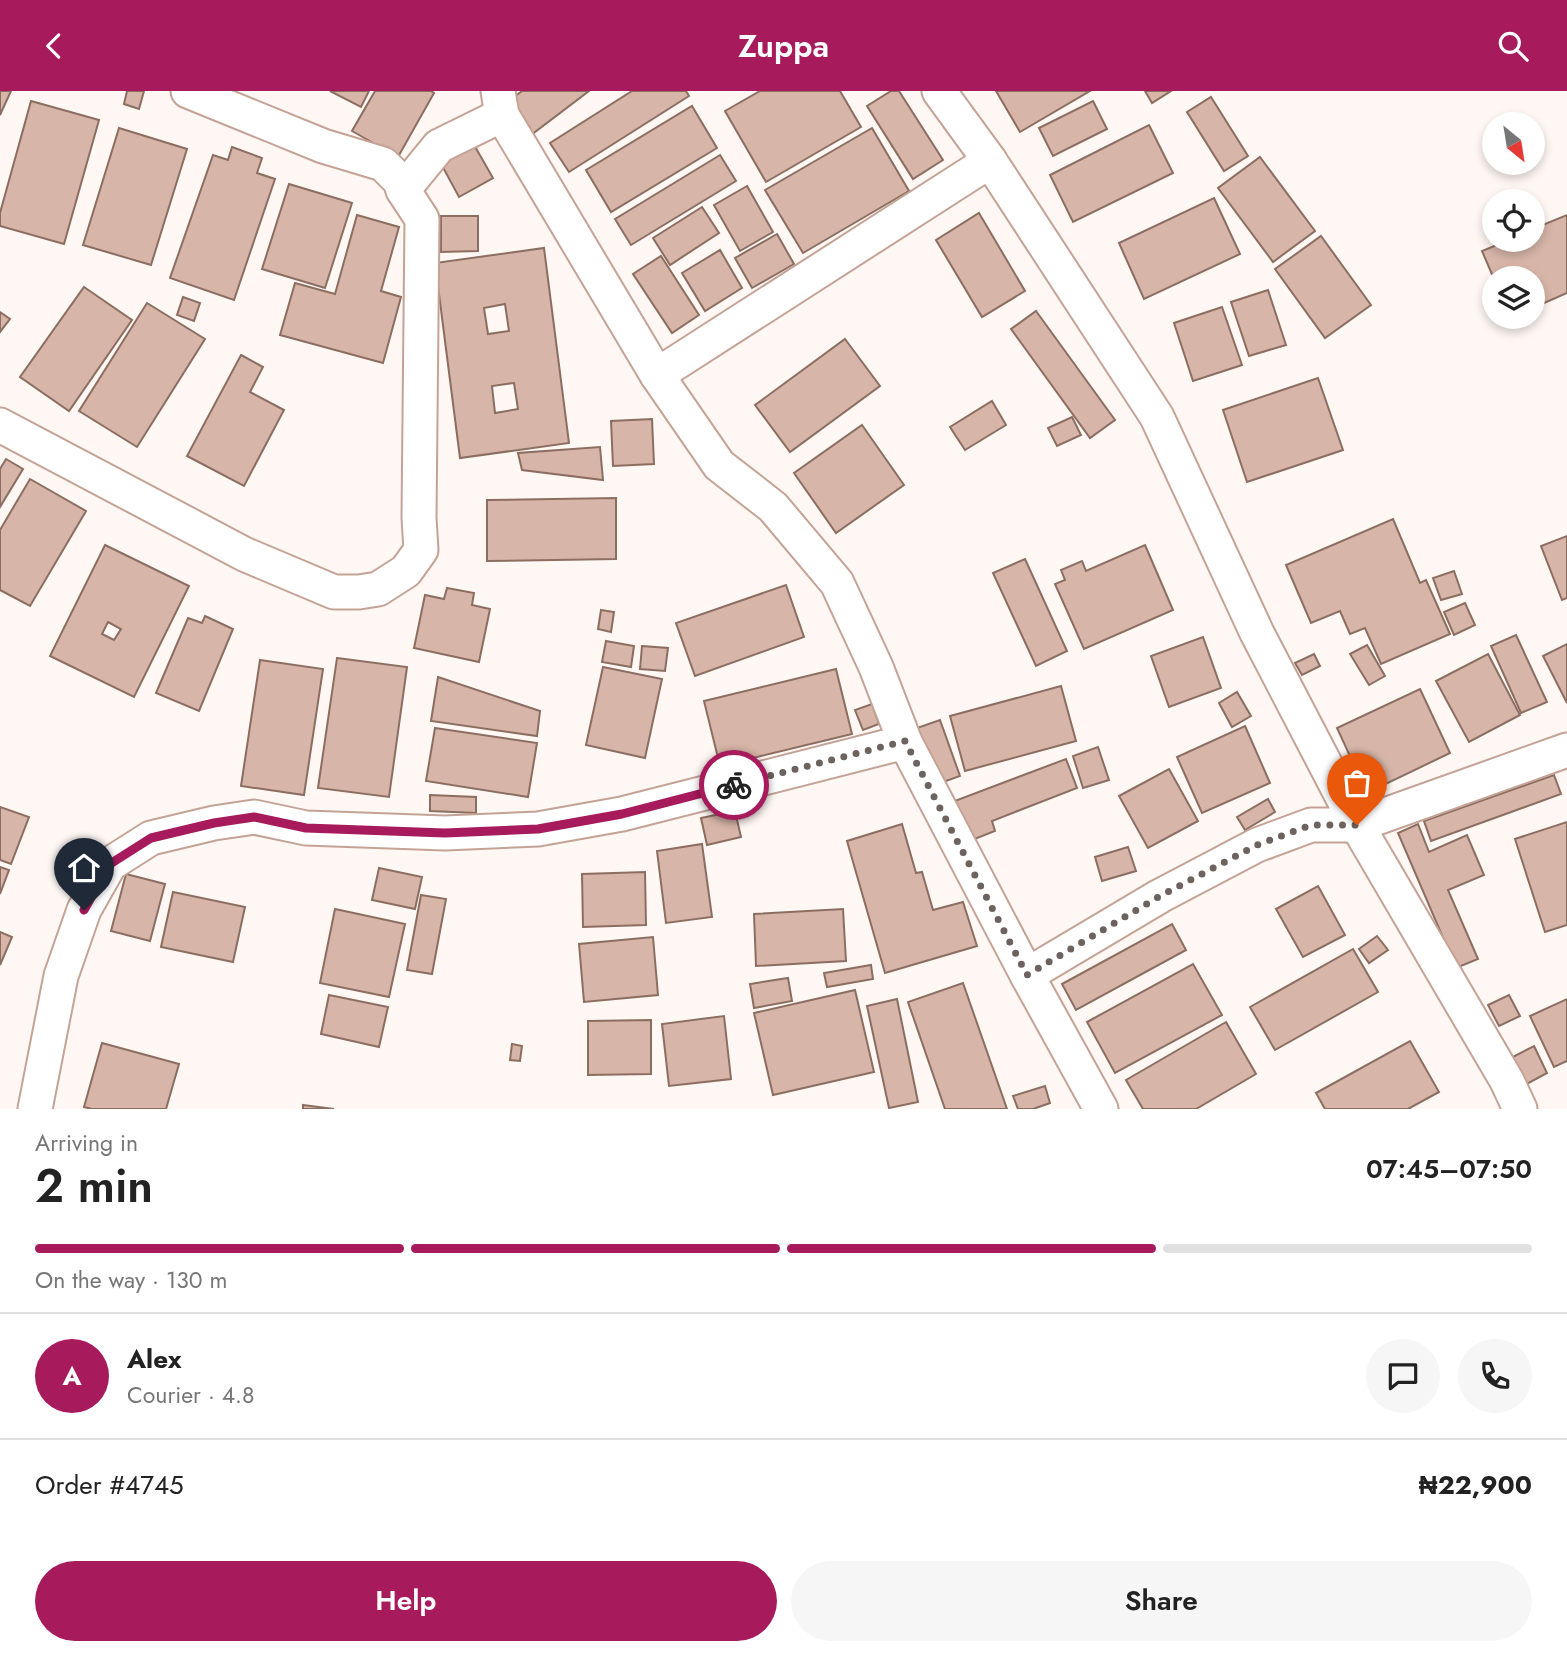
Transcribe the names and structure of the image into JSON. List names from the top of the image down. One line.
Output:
{"north":"bottom right","page":{"header":"Zuppa","heading":["2 min","Arriving in","07:45–07:50"],"panel":["Alex","Courier · 4.8","Order #4745","₦22,900"],"bar":"On the way · 130 m","round":"A","buttons":["Help","Share"]}}
